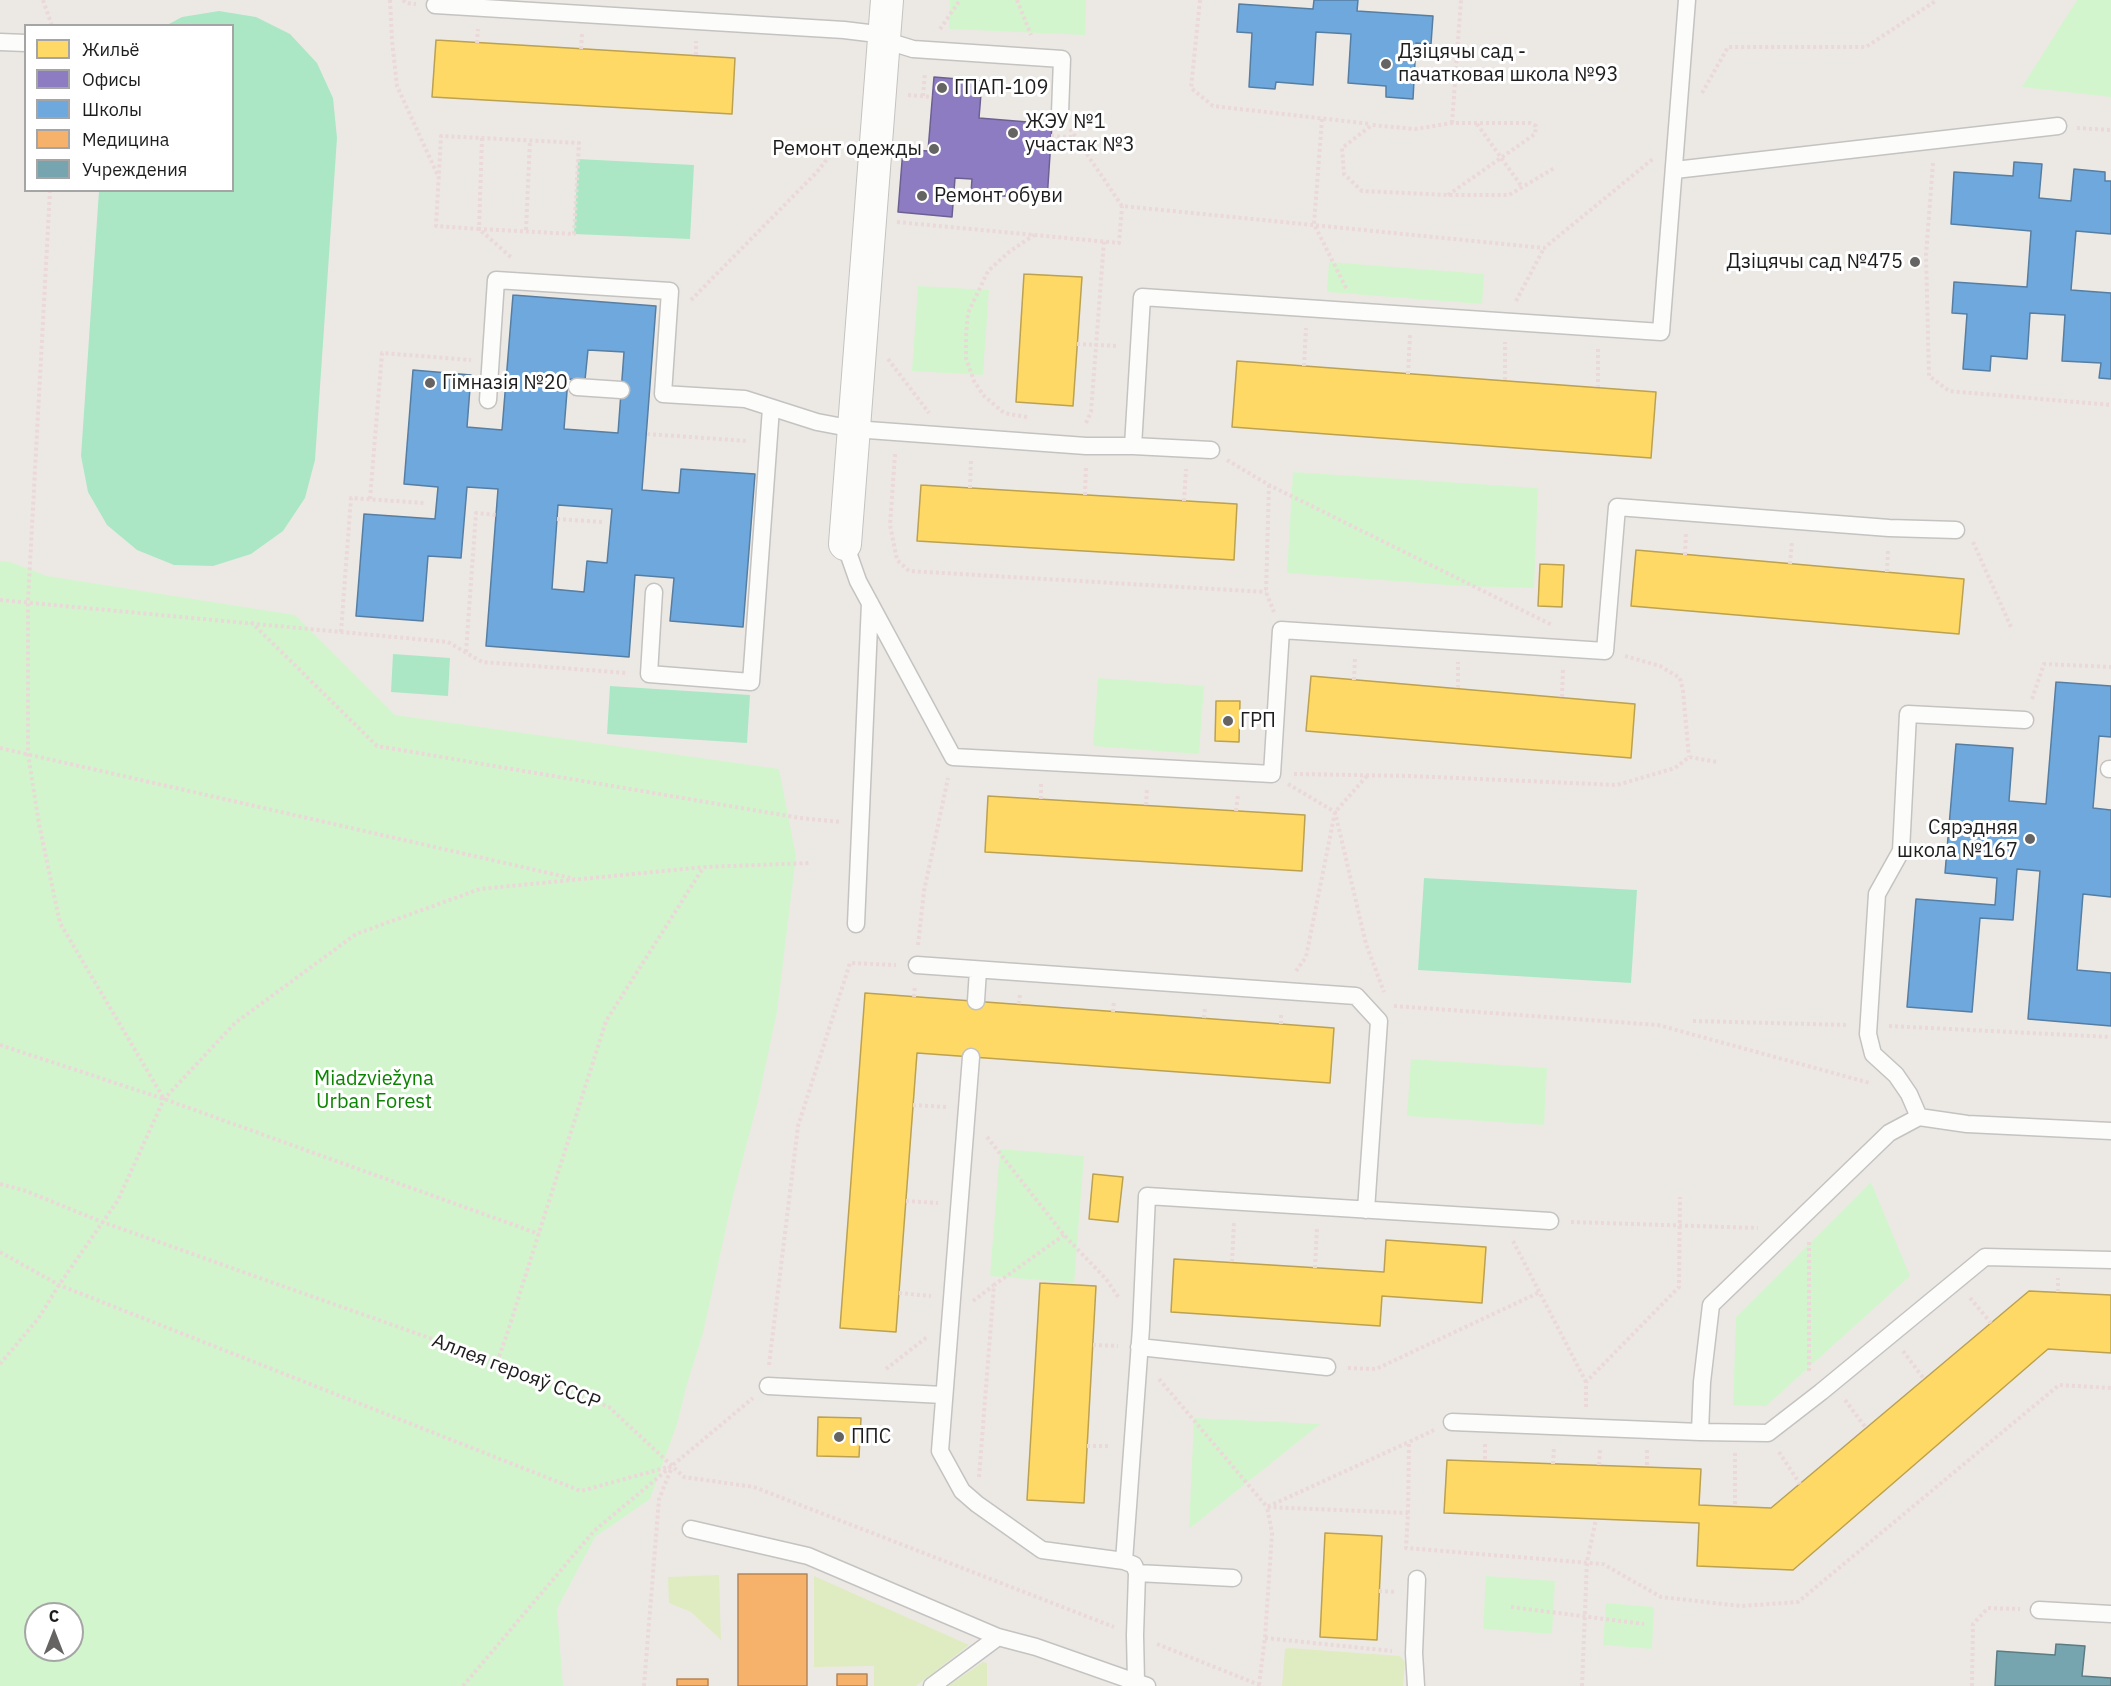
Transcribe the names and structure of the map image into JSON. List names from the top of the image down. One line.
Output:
{"streets":{"path":["Аллея герояў СССР"]},"parks":["Miadzviežyna Urban Forest"],"places":["Дзіцячы сад - пачатковая школа №93","ГПАП-109","ЖЭУ №1 участак №3","Ремонт одежды","Ремонт обуви","Дзіцячы сад №475","Гімназія №20","ГРП","Сярэдняя школа №167","ППС"],"legend":["Жильё","Офисы","Школы","Медицина","Учреждения"],"north":"top"}
